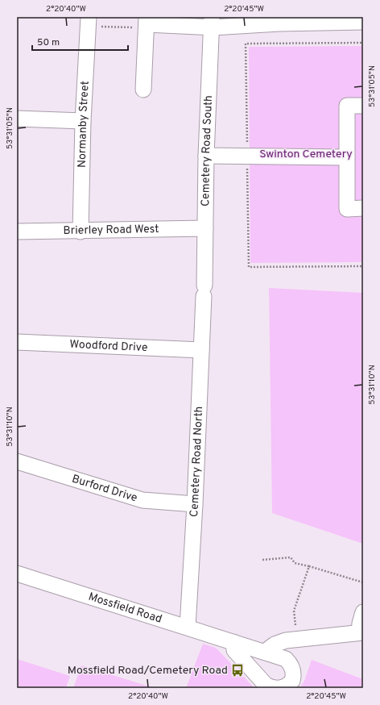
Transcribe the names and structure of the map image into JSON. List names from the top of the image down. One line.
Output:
{"streets":{"street":["Normanby Street","Cemetery Road South","Brierley Road West","Woodford Drive","Cemetery Road North","Burford Drive","Mossfield Road"]},"crossings":[["Normanby Street","Brierley Road West"],["Cemetery Road South","Brierley Road West"],["Cemetery Road South","Cemetery Road North"],["Woodford Drive","Cemetery Road North"],["Cemetery Road North","Burford Drive"],["Cemetery Road North","Mossfield Road"]],"parks":["Swinton Cemetery"],"places":{"bus stop":["Mossfield Road/Cemetery Road"]},"scale_bar":"50 m","coordinates":["2°20'40\"W","2°20'45\"W","53°31'05\"N","53°31'10\"N"]}
